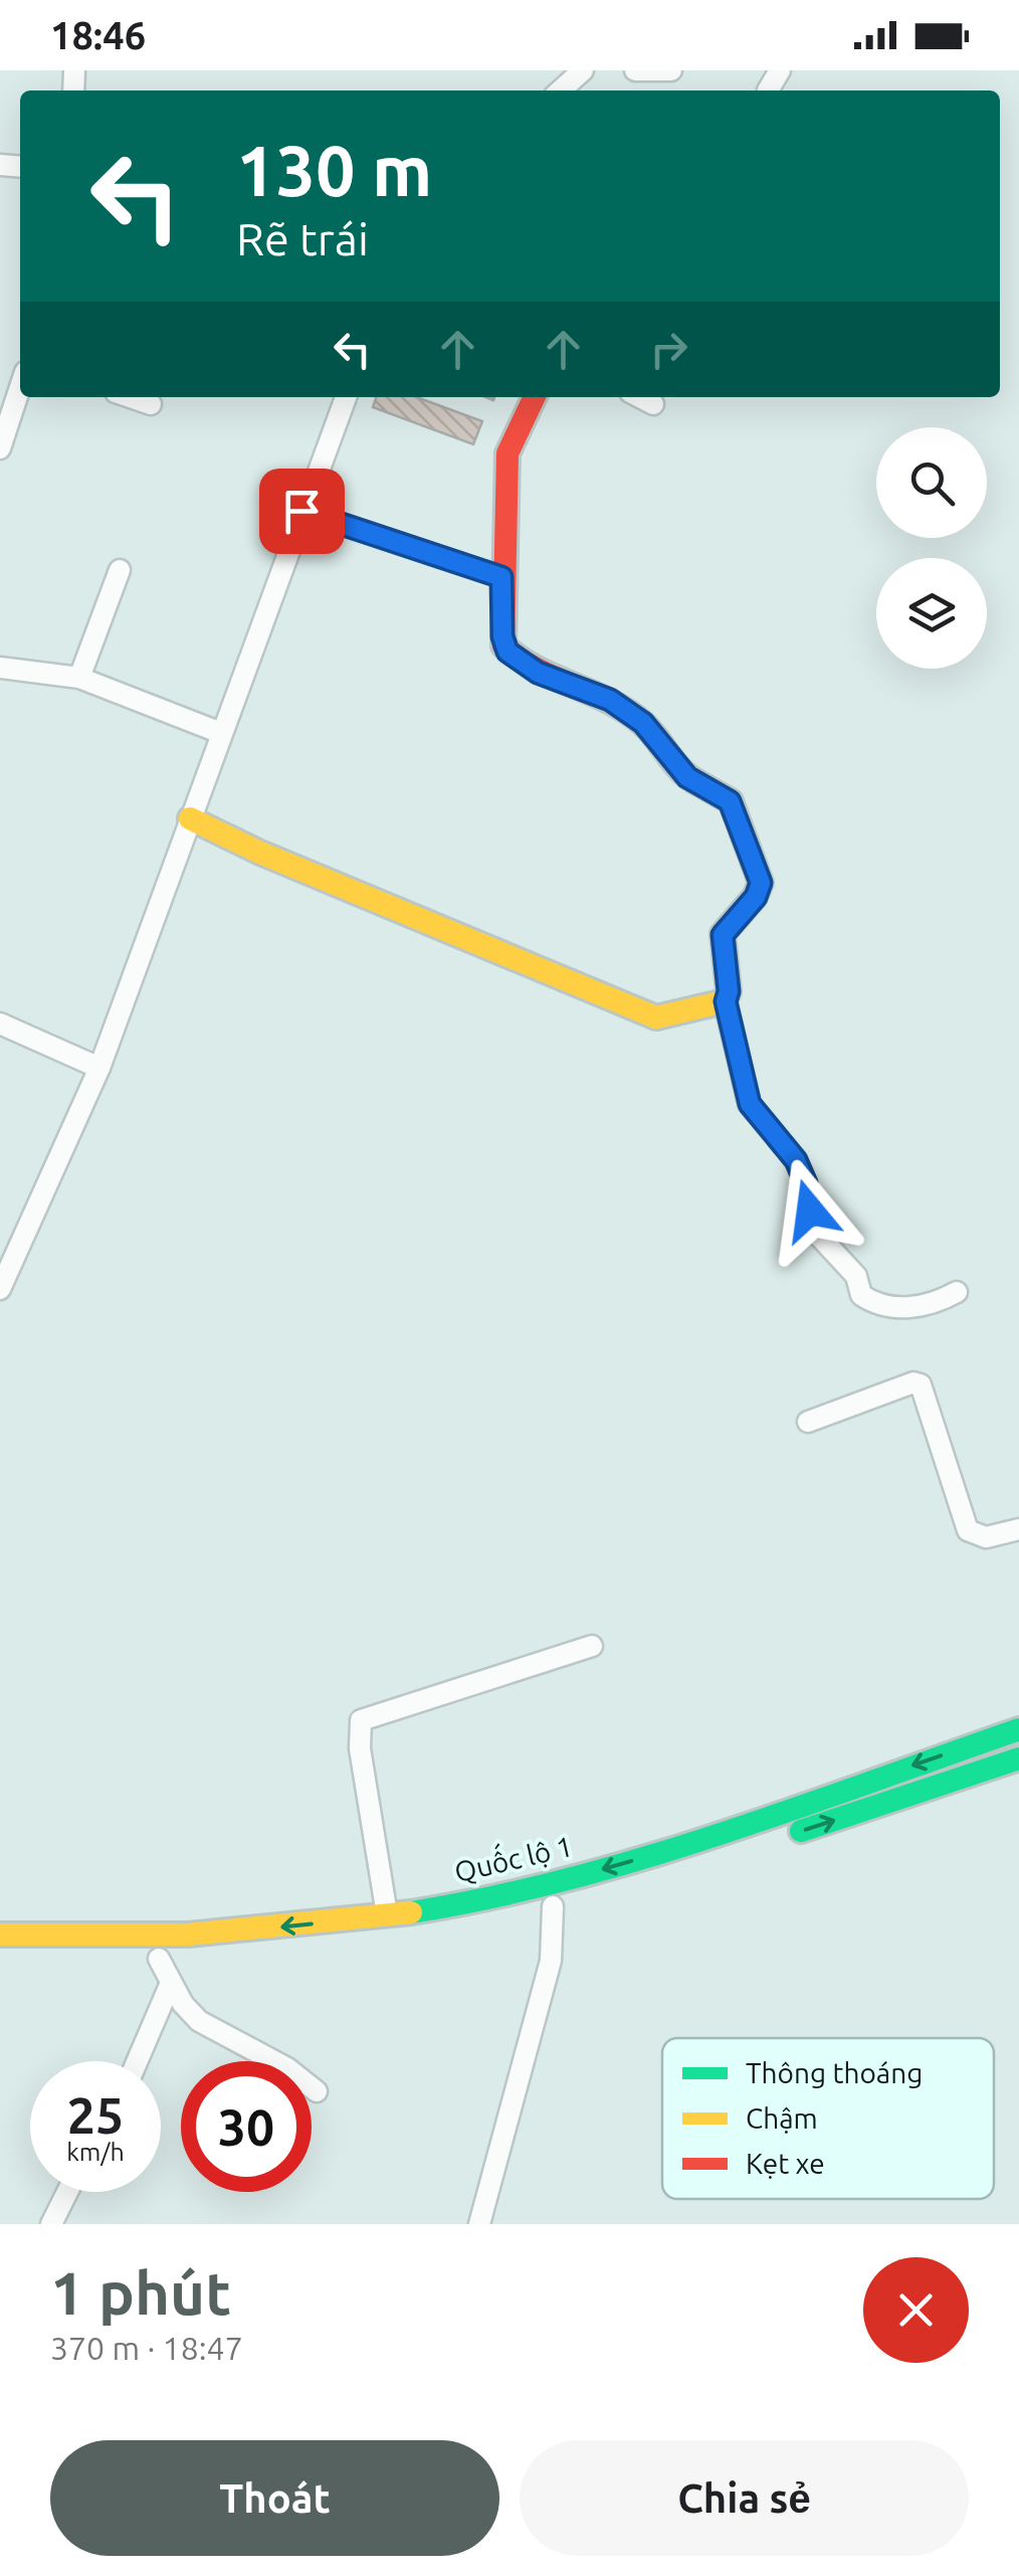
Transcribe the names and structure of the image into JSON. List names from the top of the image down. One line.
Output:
{"streets":{"main road":["Quốc lộ 1"]},"legend":["Thông thoáng","Chậm","Kẹt xe"],"page":{"status":"18:46","turn":["130 m","Rẽ trái"],"speed":"25 km/h","limit":"30","heading":["1 phút","370 m · 18:47"],"buttons":["Thoát","Chia sẻ"]}}
